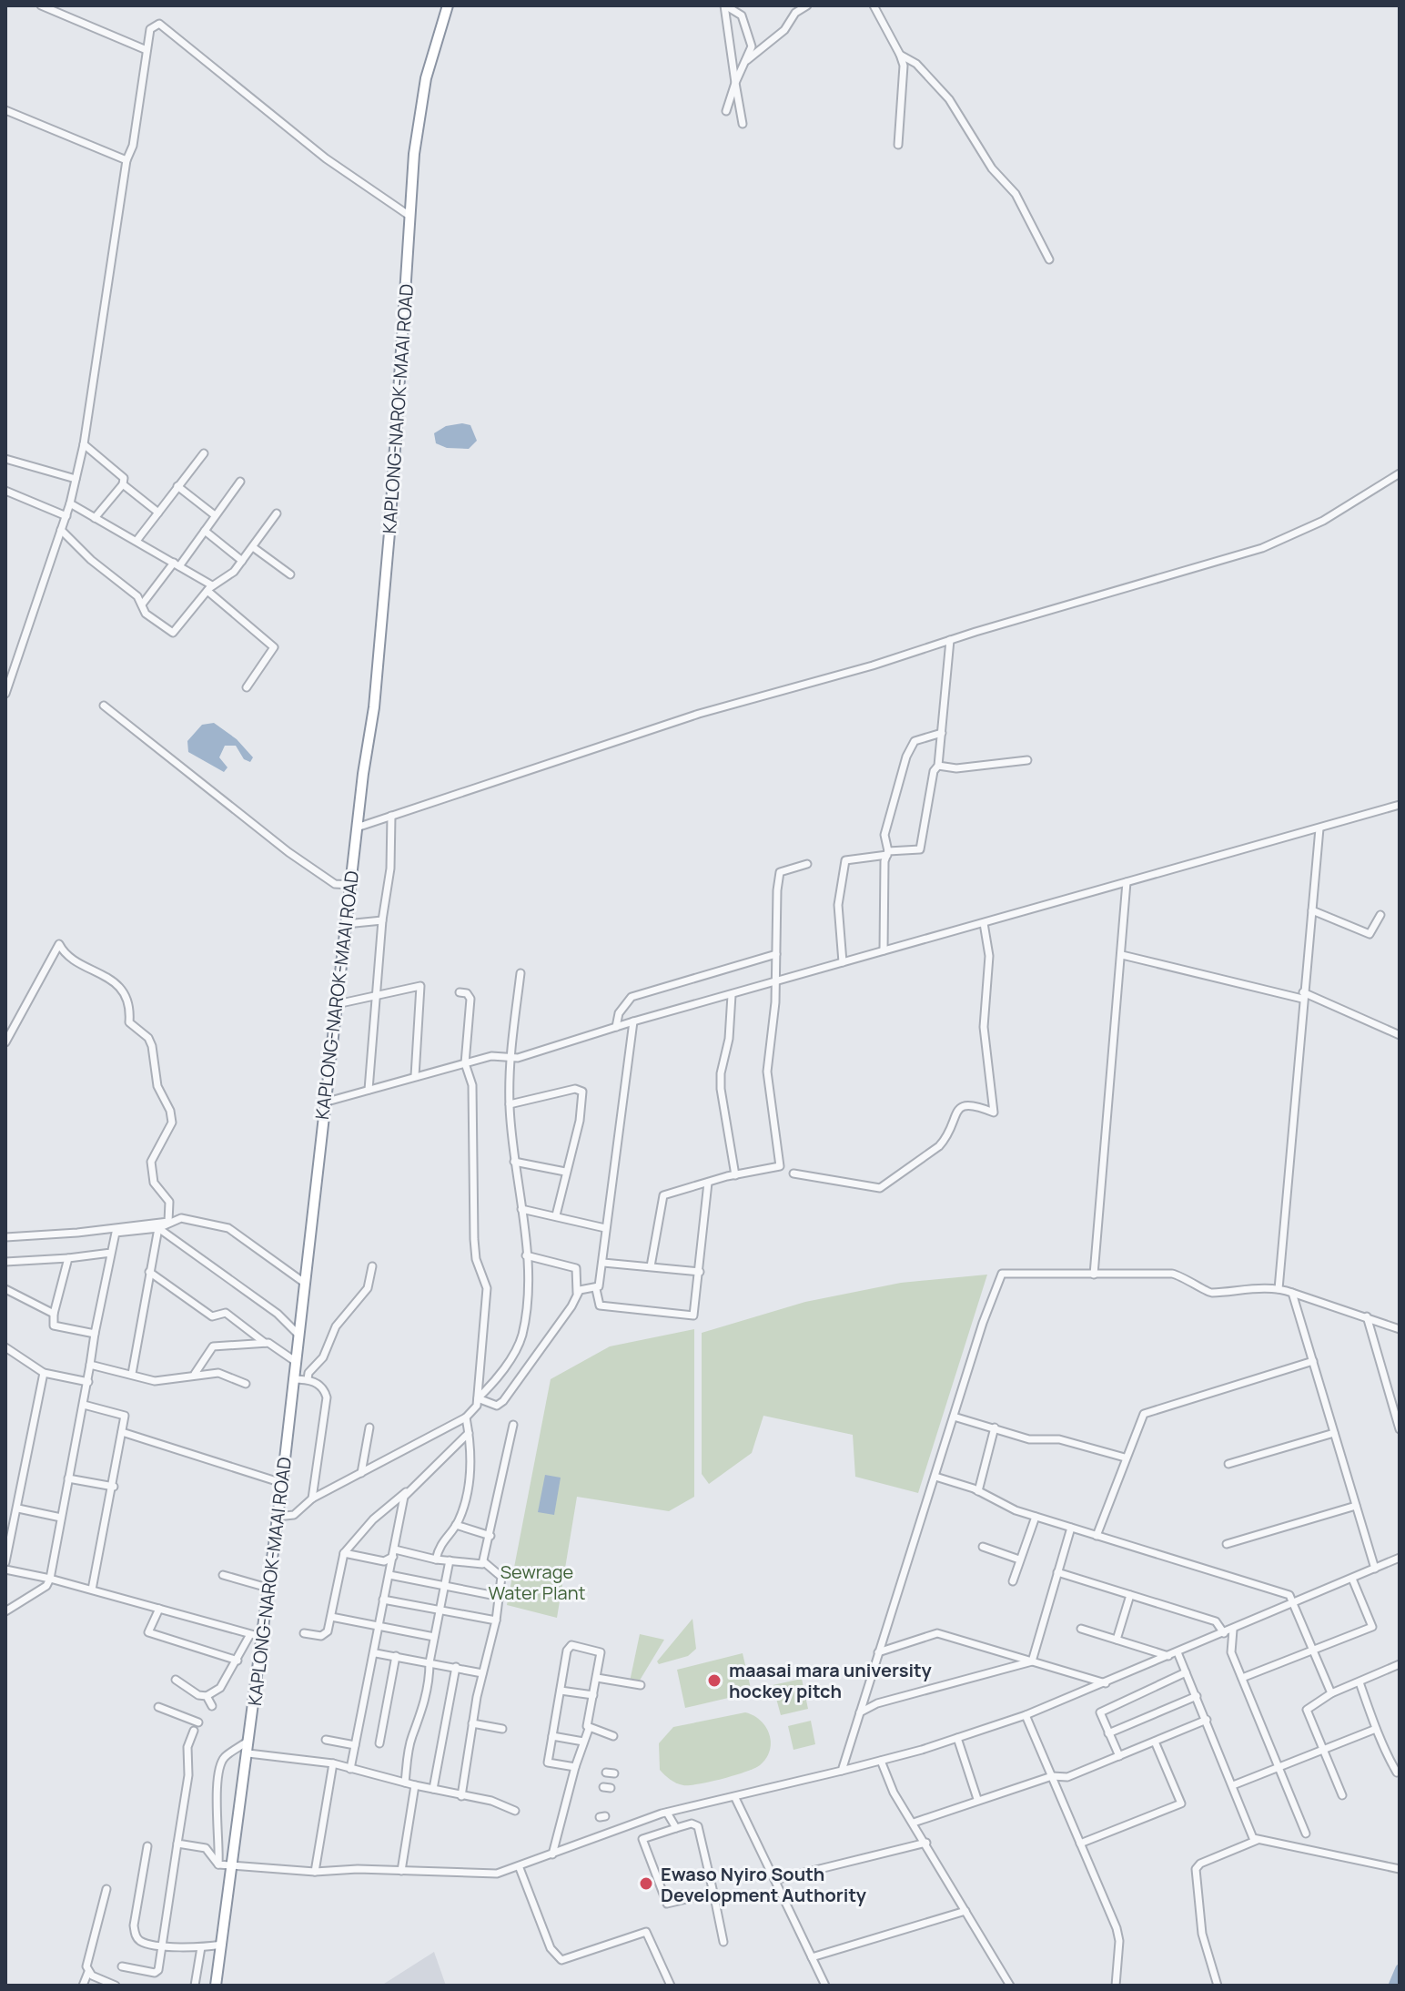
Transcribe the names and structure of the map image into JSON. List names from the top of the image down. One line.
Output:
{"streets":{"highway":["KAPLONG-NAROK-MAAI ROAD"]},"parks":["Sewrage Water Plant"],"places":["maasai mara university hockey pitch","Ewaso Nyiro South Development Authority"]}
